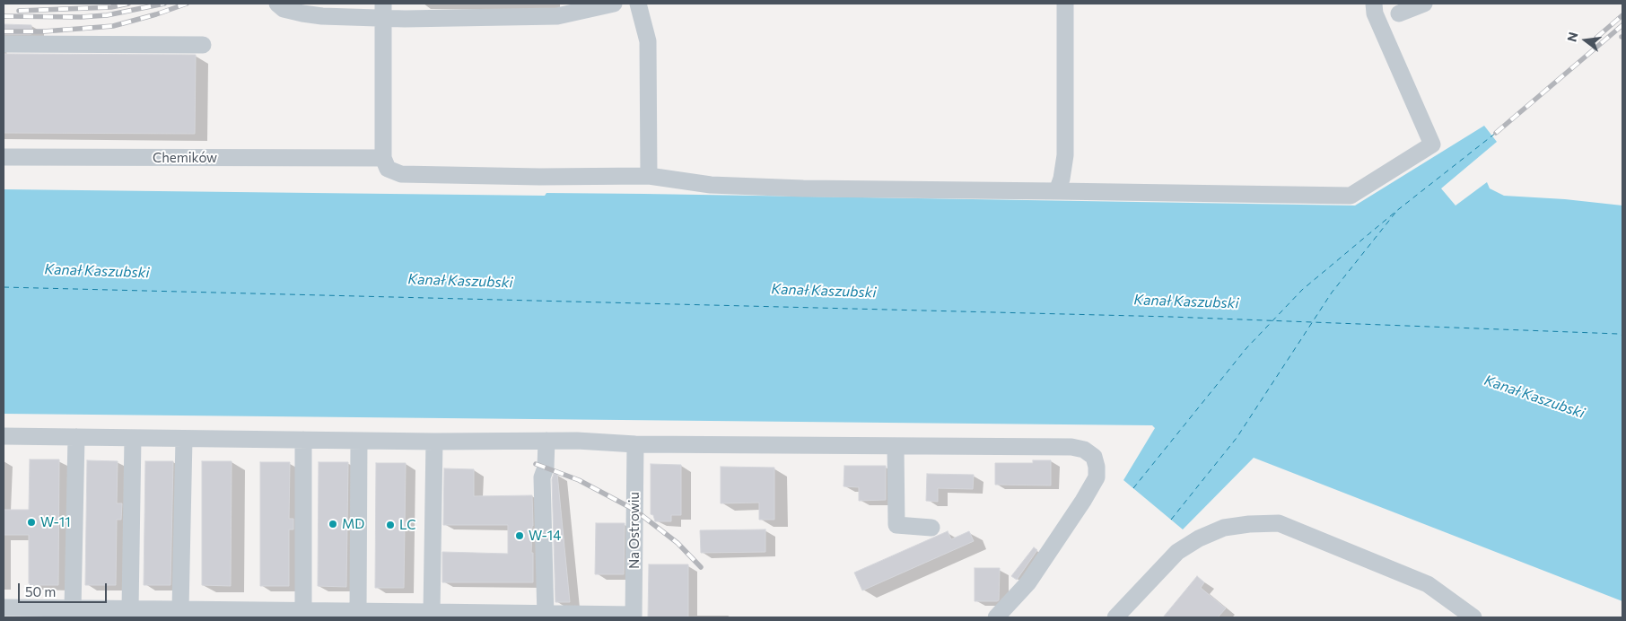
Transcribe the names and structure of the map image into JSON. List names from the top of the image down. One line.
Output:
{"streets":{"lane":["Chemików","Na Ostrowiu"]},"water":["Kanał Kaszubski"],"places":["W-11","MD","LC","W-14"],"scale_bar":"50 m","north":"left"}
